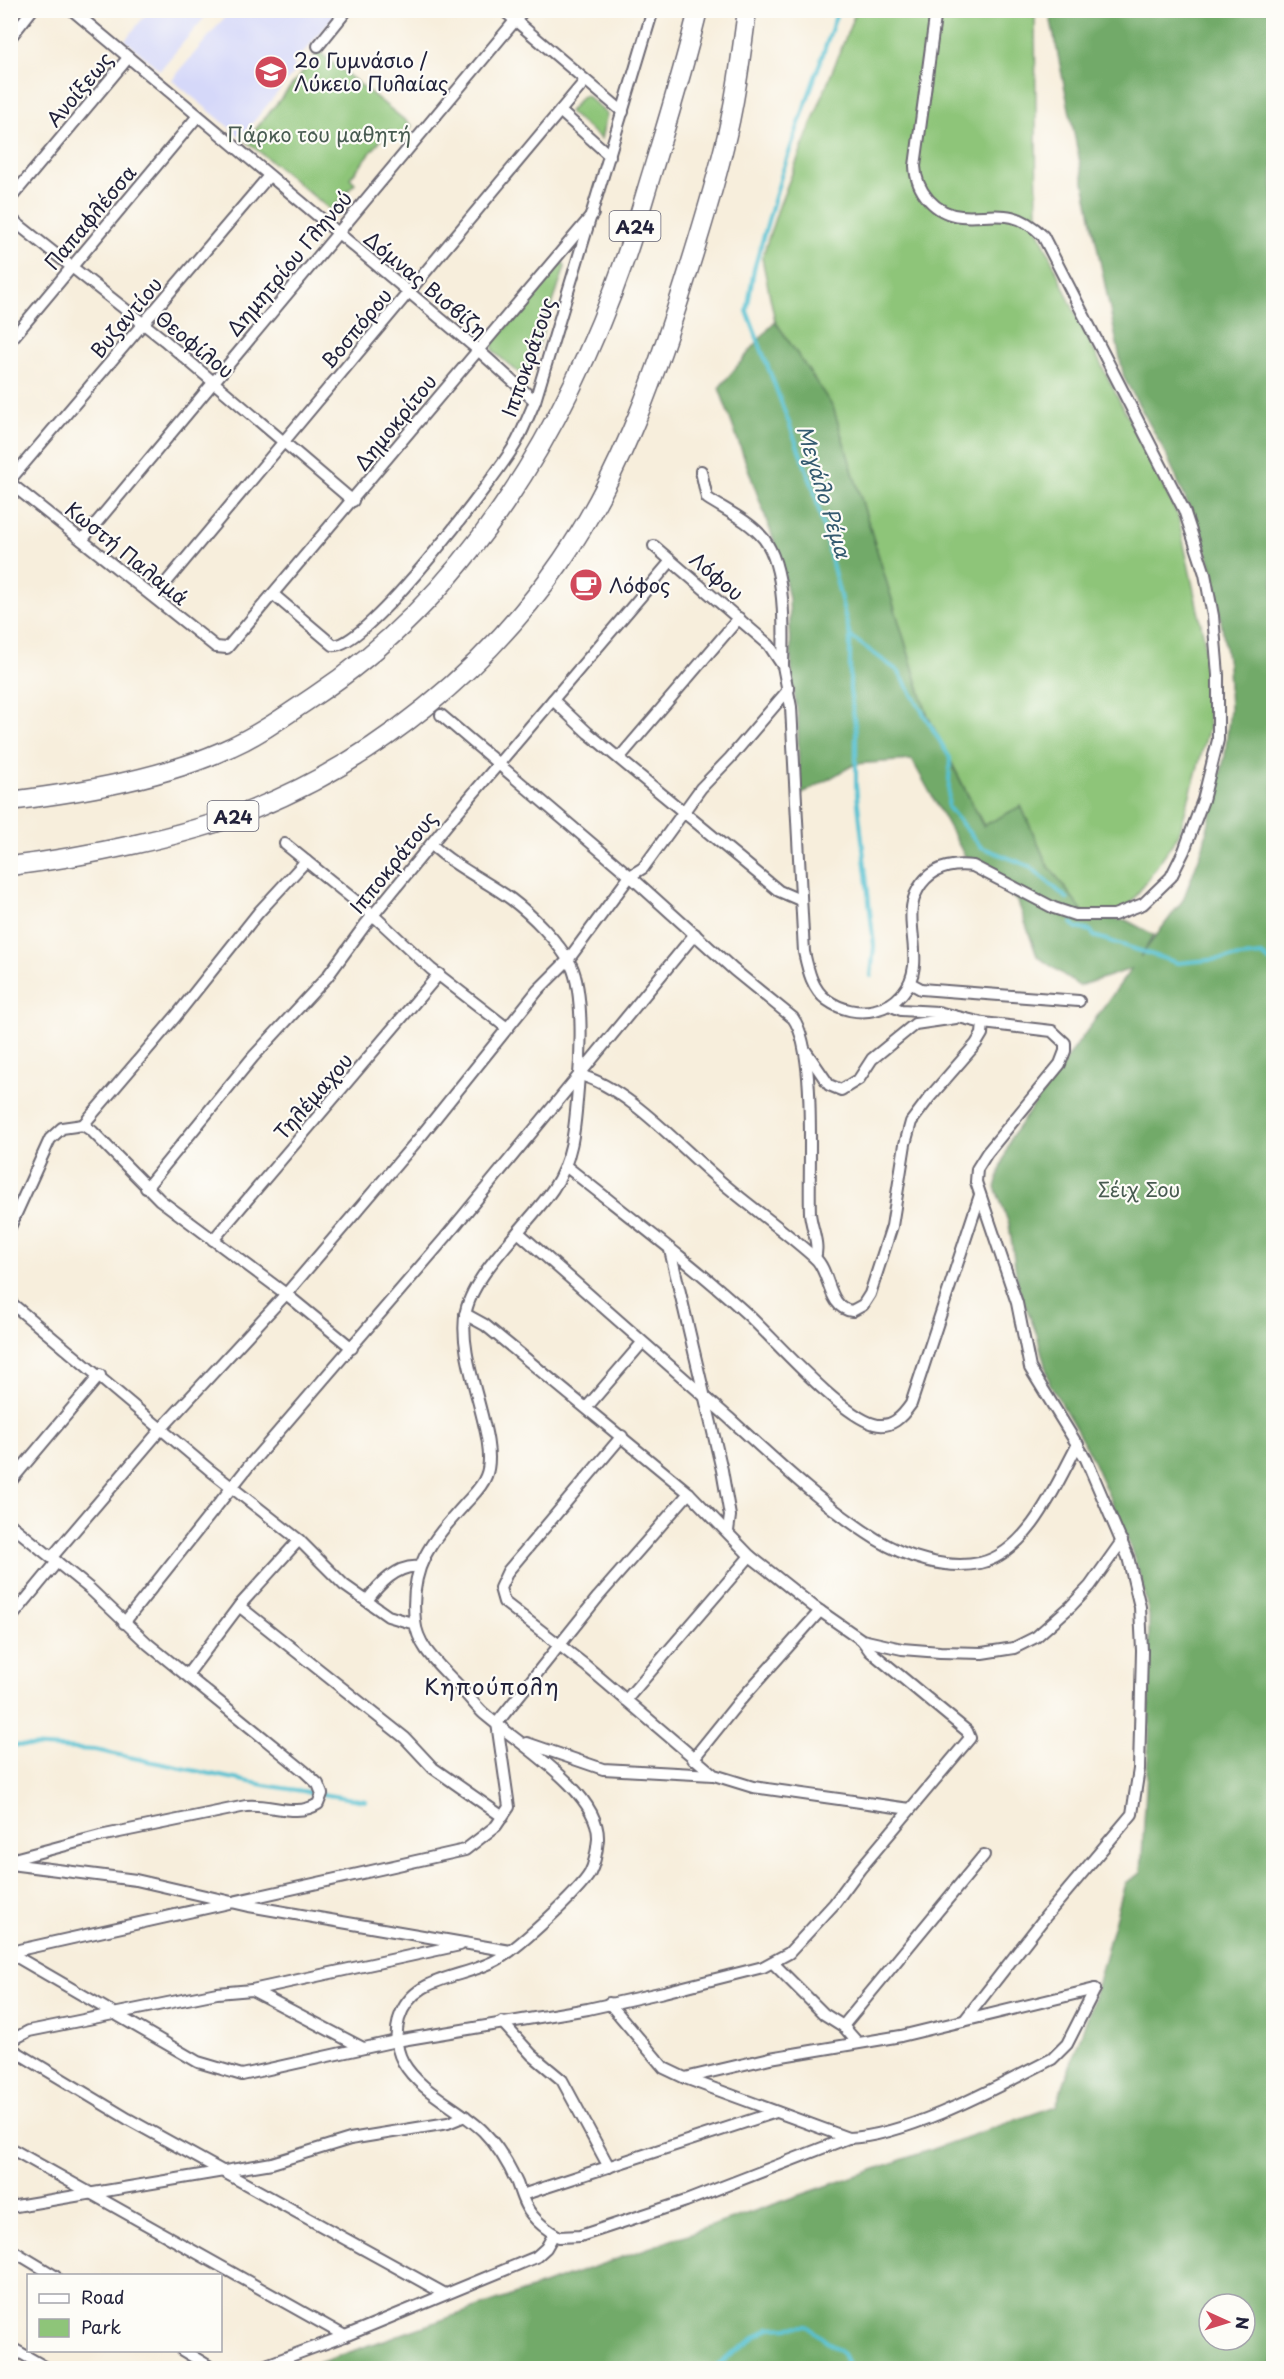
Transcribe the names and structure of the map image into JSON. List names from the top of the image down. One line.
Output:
{"streets":{"highway":["Α24"],"street":["Ανοίξεως","Παπαφλέσσα","Δημητρίου Γληνού","Δόμνας Βισβίζη","Βυζαντίου","Βοσπόρου","Θεοφίλου","Ιπποκράτους","Δημοκρίτου","Κωστή Παλαμά","Λόφου","Τηλέμαχου"]},"crossings":[["Ανοίξεως","Δόμνας Βισβίζη"],["Παπαφλέσσα","Δόμνας Βισβίζη"],["Παπαφλέσσα","Θεοφίλου"],["Δημητρίου Γληνού","Δόμνας Βισβίζη"],["Δημητρίου Γληνού","Θεοφίλου"],["Δημητρίου Γληνού","Κωστή Παλαμά"],["Δόμνας Βισβίζη","Βυζαντίου"],["Δόμνας Βισβίζη","Βοσπόρου"],["Δόμνας Βισβίζη","Ιπποκράτους"],["Δόμνας Βισβίζη","Δημοκρίτου"],["Βυζαντίου","Θεοφίλου"],["Βυζαντίου","Κωστή Παλαμά"],["Βοσπόρου","Θεοφίλου"],["Βοσπόρου","Κωστή Παλαμά"],["Θεοφίλου","Δημοκρίτου"],["Ιπποκράτους","Δημοκρίτου"],["Ιπποκράτους","Λόφου"],["Δημοκρίτου","Κωστή Παλαμά"]],"districts":["Κηπούπολη"],"water":["Μεγάλο Ρέμα"],"parks":["Πάρκο του μαθητή","Σέιχ Σου"],"places":{"school or university":["2o Γυμνάσιο / Λύκειο Πυλαίας"],"cafe":["Λόφος"]},"legend":["Road","Park"],"north":"right"}
